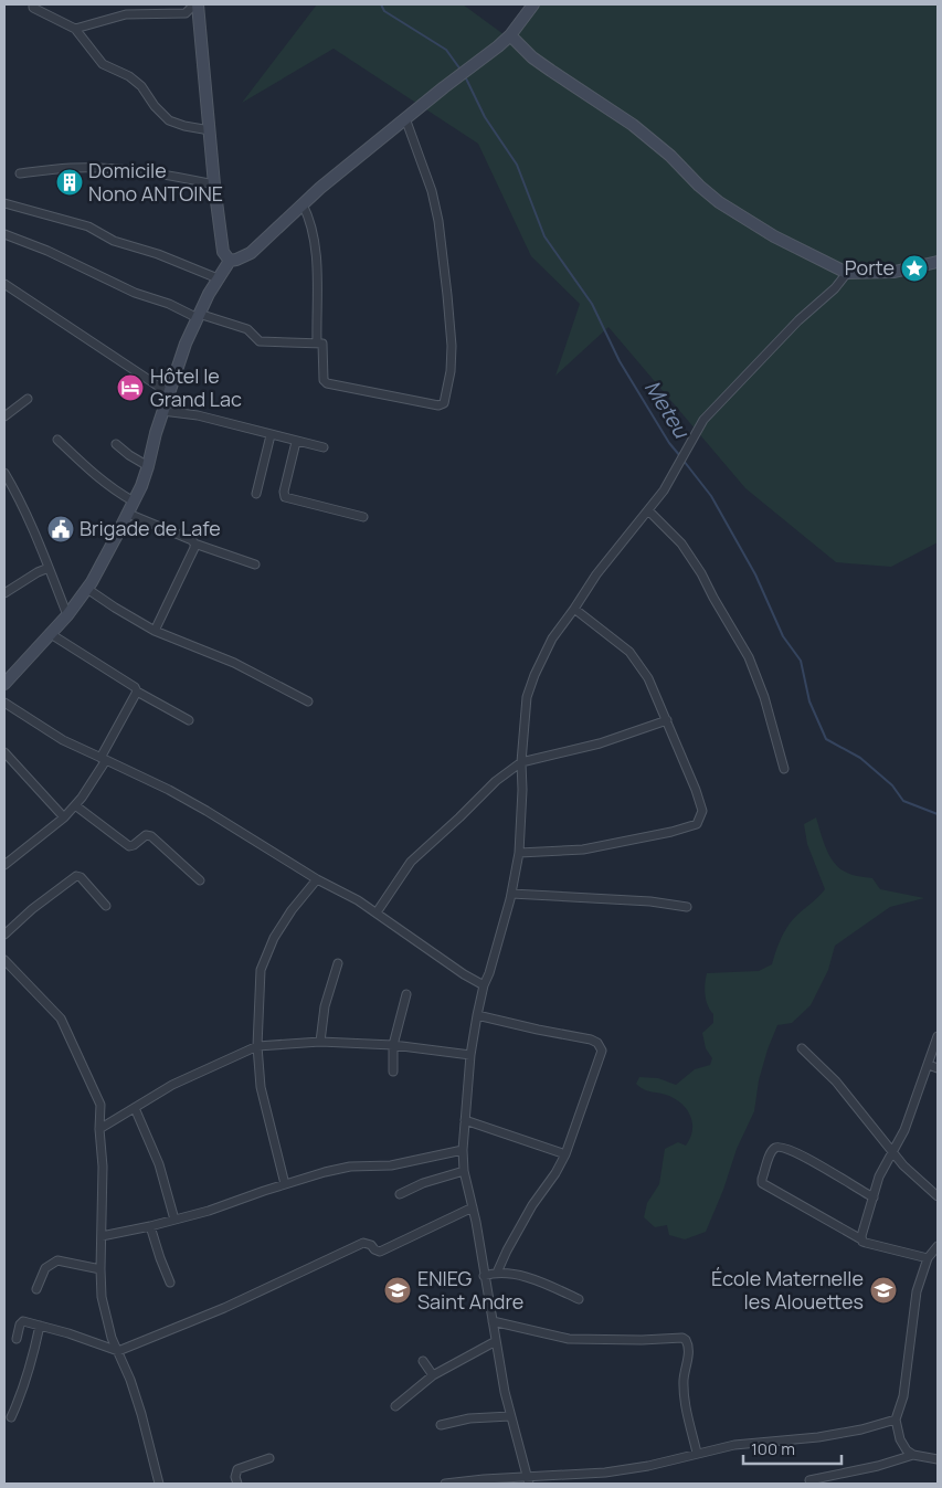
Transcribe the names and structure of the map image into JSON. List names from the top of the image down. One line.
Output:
{"water":["Meteu"],"places":{"building":["Domicile Nono ANTOINE"],"place":["Porte"],"hotel":["Hôtel le Grand Lac"],"public building":["Brigade de Lafe"],"school or university":["ENIEG Saint Andre","École Maternelle les Alouettes"]},"scale_bar":"100 m"}
